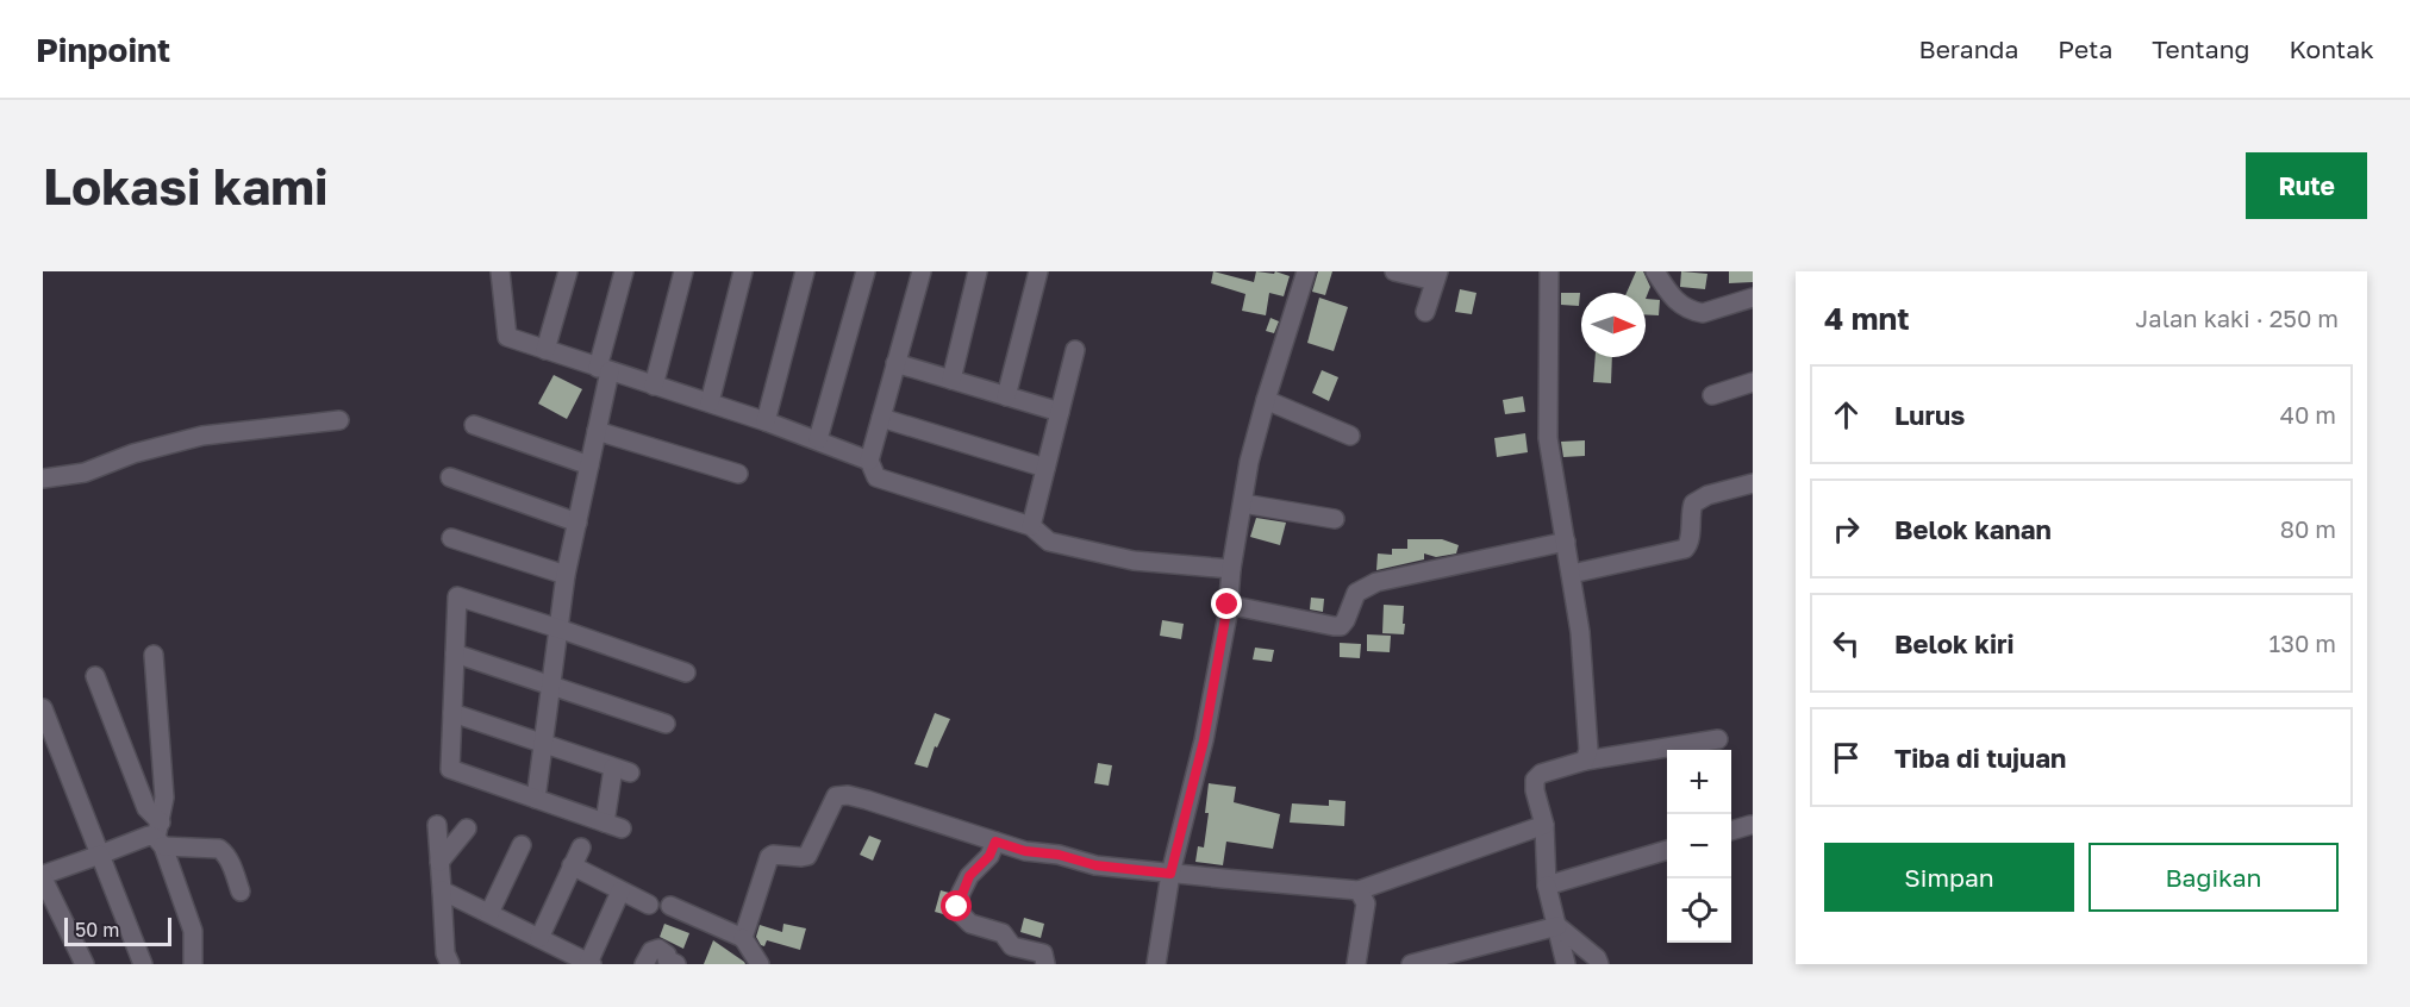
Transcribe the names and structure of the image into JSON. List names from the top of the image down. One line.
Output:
{"scale_bar":"50 m","north":"right","page":{"header":"Pinpoint","nav":["Beranda","Peta","Tentang","Kontak"],"buttons":["Rute",["Simpan","Bagikan"]],"title":"Lokasi kami","heading":["4 mnt","Jalan kaki · 250 m"],"list":[["Lurus","40 m"],["Belok kanan","80 m"],["Belok kiri","130 m"],"Tiba di tujuan"],"map_buttons":["+","−"],"scale":"50 m"}}
